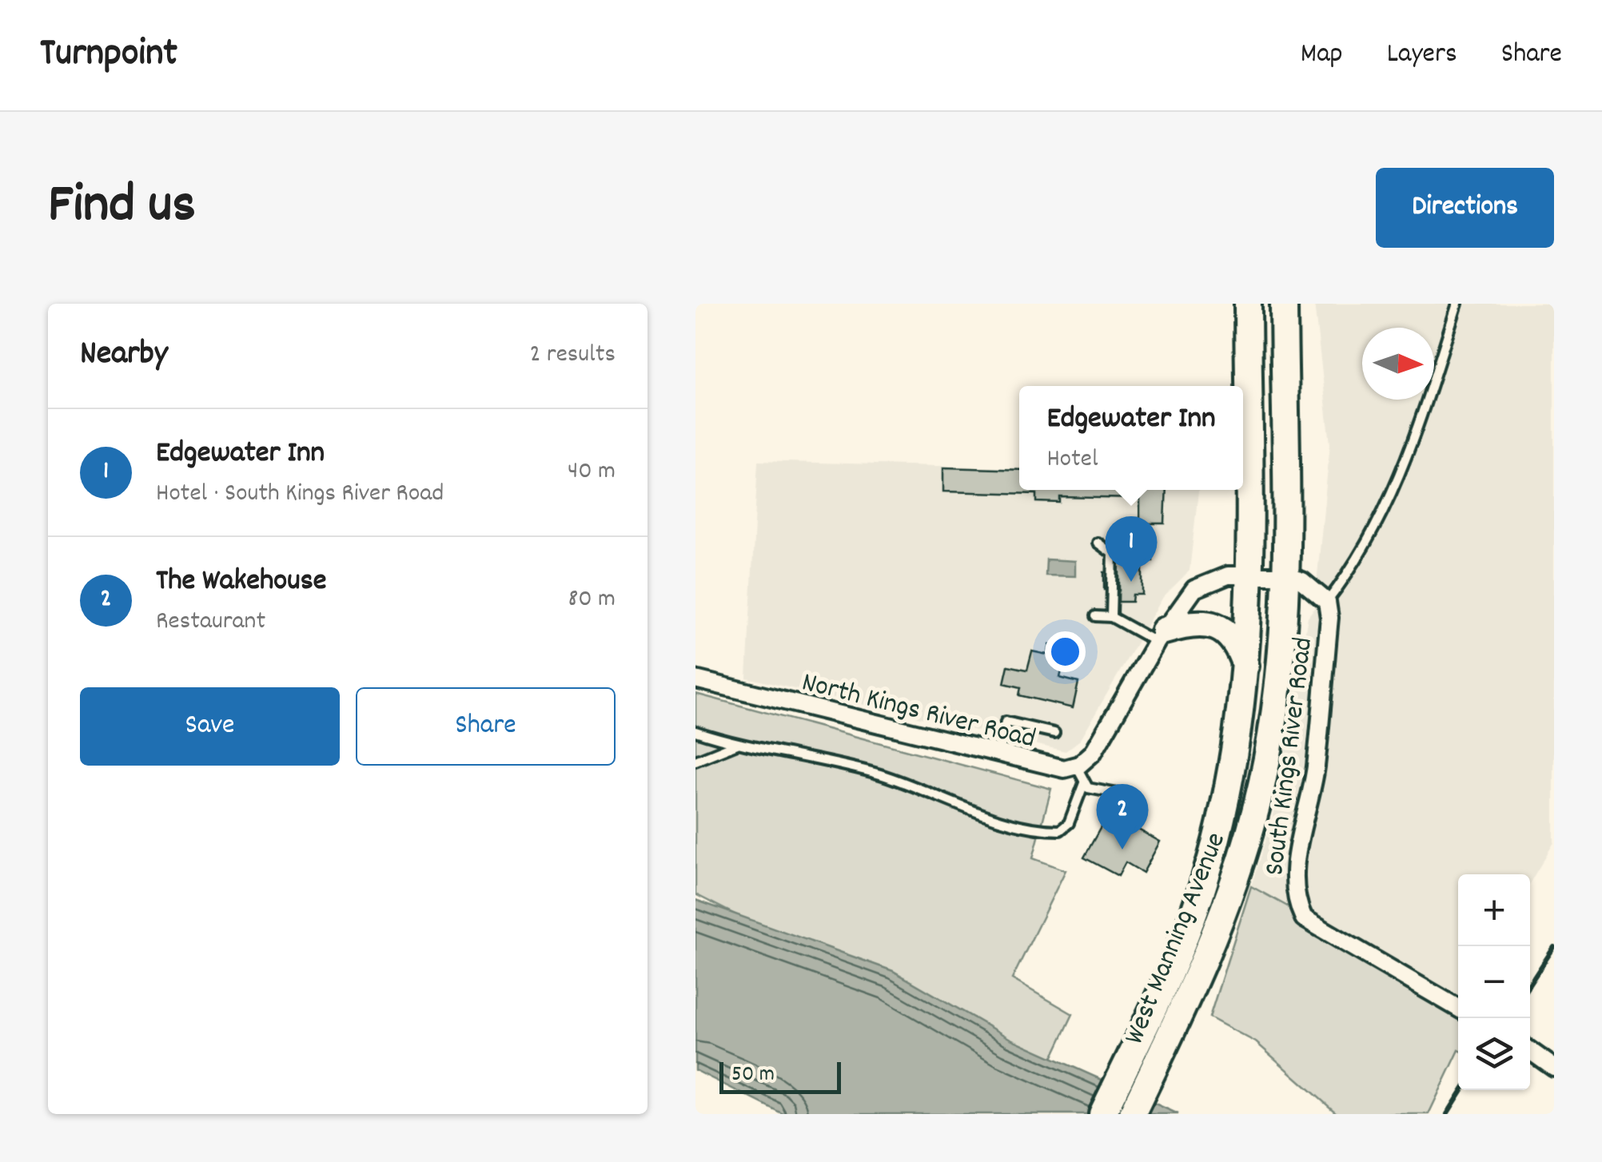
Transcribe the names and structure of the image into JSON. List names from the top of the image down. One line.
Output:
{"streets":{"main road":["West Manning Avenue"],"street":["North Kings River Road","South Kings River Road"]},"crossings":[["South Kings River Road","West Manning Avenue"]],"scale_bar":"50 m","north":"right","page":{"header":"Turnpoint","nav":["Map","Layers","Share"],"title":"Find us","buttons":["Directions",["Save","Share"]],"heading":["Nearby","2 results"],"popup":["Edgewater Inn","Hotel"],"list":[{"mark":"1","name":"Edgewater Inn","note":"Hotel · South Kings River Road","value":"40 m"},{"mark":"2","name":"The Wakehouse","note":"Restaurant","value":"80 m"}],"pins":["1","2"],"map_buttons":["+","−"],"scale":"50 m"}}
